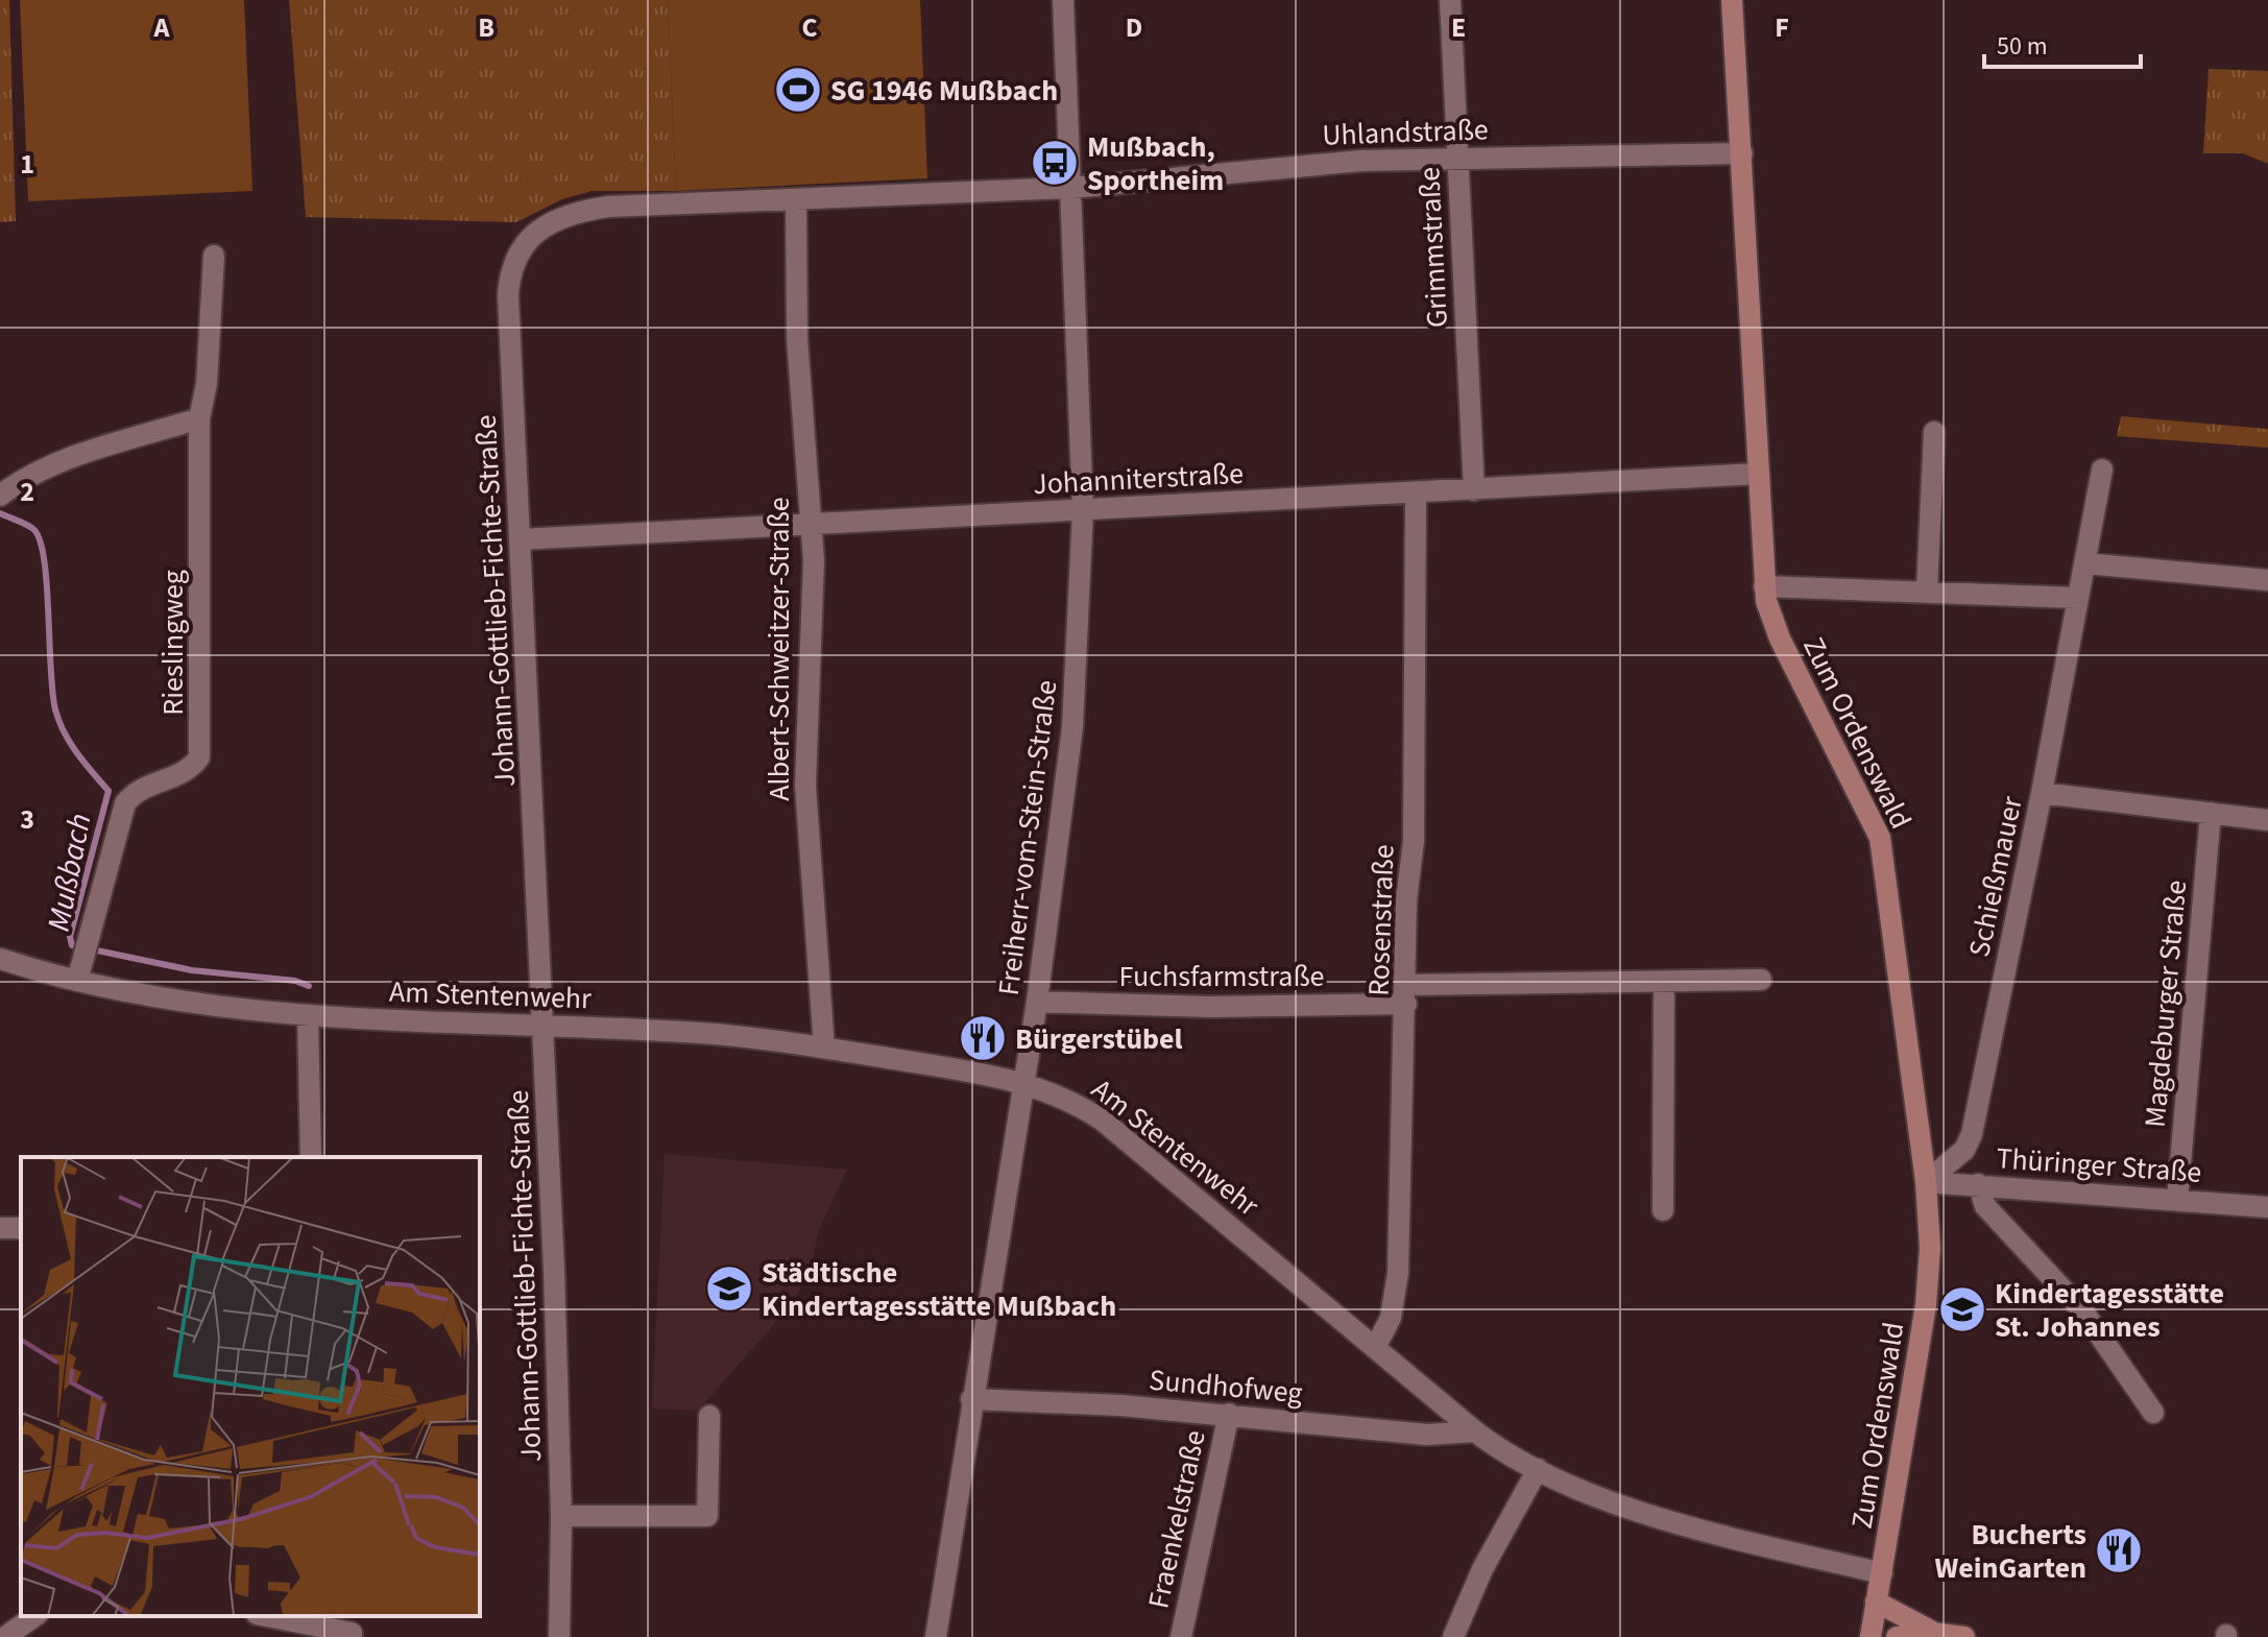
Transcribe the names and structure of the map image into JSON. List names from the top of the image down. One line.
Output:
{"streets":{"street":["Uhlandstraße","Grimmstraße","Johanniterstraße","Johann-Gottlieb-Fichte-Straße","Rieslingweg","Albert-Schweitzer-Straße","Zum Ordenswald","Freiherr-vom-Stein-Straße","Schießmauer","Rosenstraße","Fuchsfarmstraße","Am Stentenwehr","Magdeburger Straße","Thüringer Straße","Sundhofweg","Fraenkelstraße"]},"crossings":[["Uhlandstraße","Grimmstraße"],["Uhlandstraße","Johann-Gottlieb-Fichte-Straße"],["Uhlandstraße","Zum Ordenswald"],["Uhlandstraße","Freiherr-vom-Stein-Straße"],["Grimmstraße","Johanniterstraße"],["Johanniterstraße","Johann-Gottlieb-Fichte-Straße"],["Johanniterstraße","Albert-Schweitzer-Straße"],["Johanniterstraße","Zum Ordenswald"],["Johanniterstraße","Freiherr-vom-Stein-Straße"],["Johanniterstraße","Rosenstraße"],["Johann-Gottlieb-Fichte-Straße","Albert-Schweitzer-Straße"],["Johann-Gottlieb-Fichte-Straße","Freiherr-vom-Stein-Straße"],["Johann-Gottlieb-Fichte-Straße","Am Stentenwehr"],["Rieslingweg","Am Stentenwehr"],["Albert-Schweitzer-Straße","Am Stentenwehr"],["Zum Ordenswald","Schießmauer"],["Zum Ordenswald","Am Stentenwehr"],["Zum Ordenswald","Thüringer Straße"],["Freiherr-vom-Stein-Straße","Fuchsfarmstraße"],["Freiherr-vom-Stein-Straße","Am Stentenwehr"],["Freiherr-vom-Stein-Straße","Sundhofweg"],["Schießmauer","Thüringer Straße"],["Rosenstraße","Fuchsfarmstraße"],["Rosenstraße","Am Stentenwehr"],["Am Stentenwehr","Sundhofweg"],["Magdeburger Straße","Thüringer Straße"],["Sundhofweg","Fraenkelstraße"]],"water":["Mußbach"],"places":{"sports":["SG 1946 Mußbach"],"bus stop":["Mußbach, Sportheim"],"restaurant":["Bürgerstübel","Bucherts WeinGarten"],"school or university":["Städtische Kindertagesstätte Mußbach","Kindertagesstätte St. Johannes"]},"scale_bar":"50 m","grid":{"columns":["A","B","C","D","E","F"],"rows":["1","2","3"]}}
